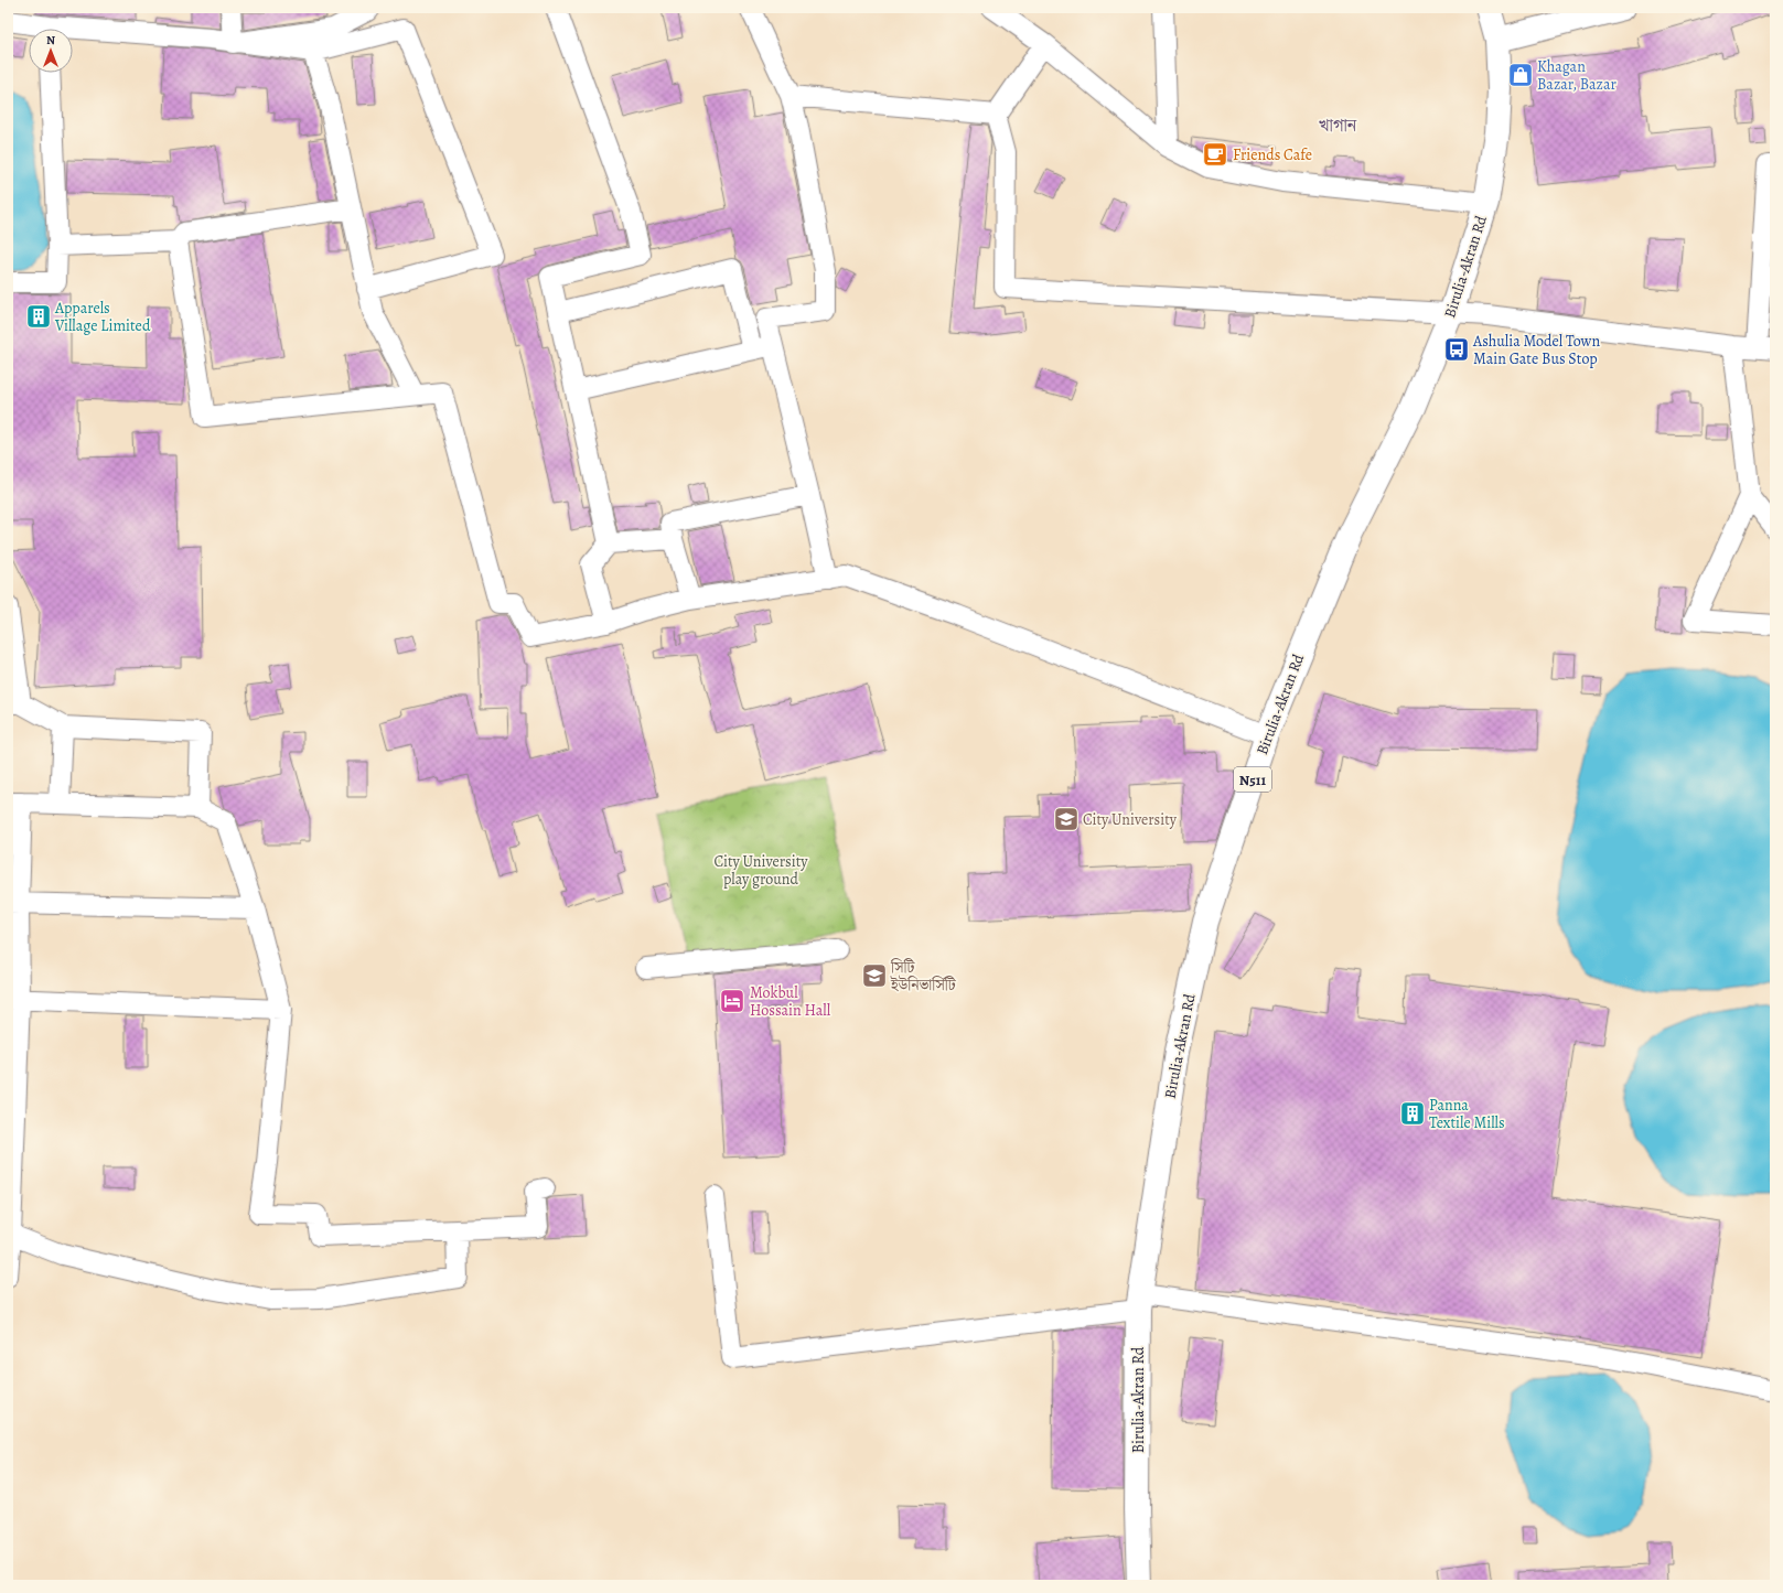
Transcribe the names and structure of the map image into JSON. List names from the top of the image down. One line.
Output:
{"streets":{"main road":["Birulia-Akran Rd","N511"]},"districts":["খাগান"],"parks":["City University play ground"],"places":{"shop":["Khagan Bazar, Bazar"],"cafe":["Friends Cafe"],"building":["Apparels Village Limited","Panna Textile Mills"],"bus stop":["Ashulia Model Town Main Gate Bus Stop"],"school or university":["City University","সিটি ইউনিভার্সিটি"],"hotel":["Mokbul Hossain Hall"]},"north":"top"}
